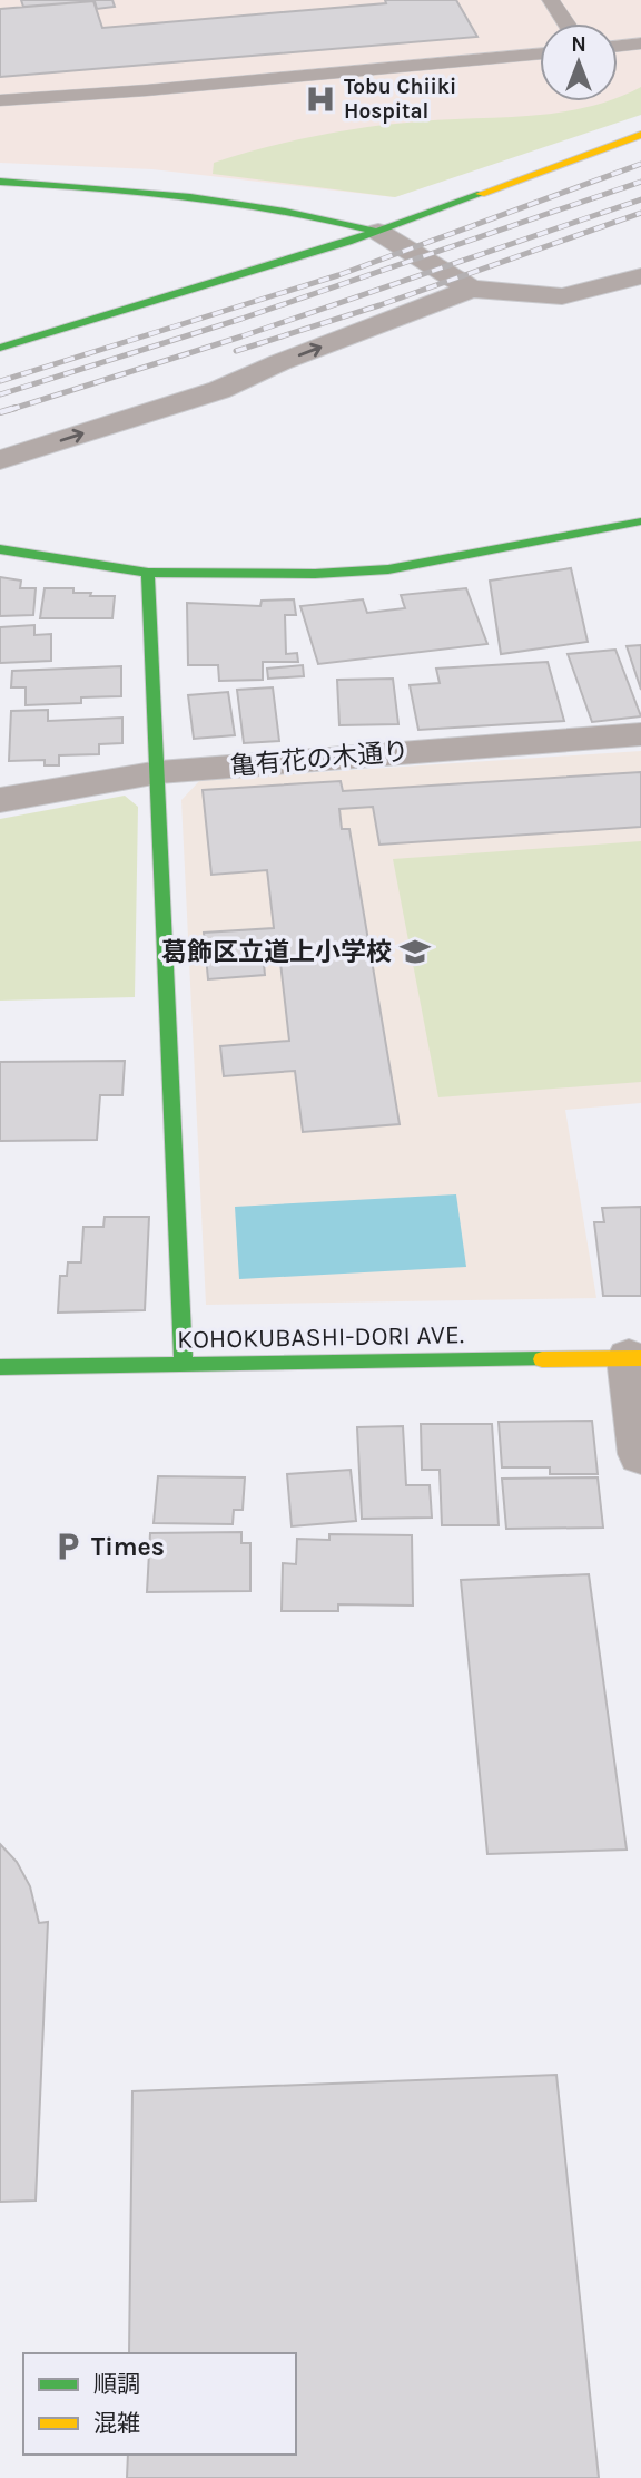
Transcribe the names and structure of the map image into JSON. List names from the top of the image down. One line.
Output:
{"streets":{"street":["亀有花の木通り","KOHOKUBASHI-DORI AVE."]},"places":{"hospital":["Tobu Chiiki Hospital"],"school or university":["葛飾区立道上小学校"],"parking":["Times"]},"legend":["順調","混雑"],"north":"top"}
